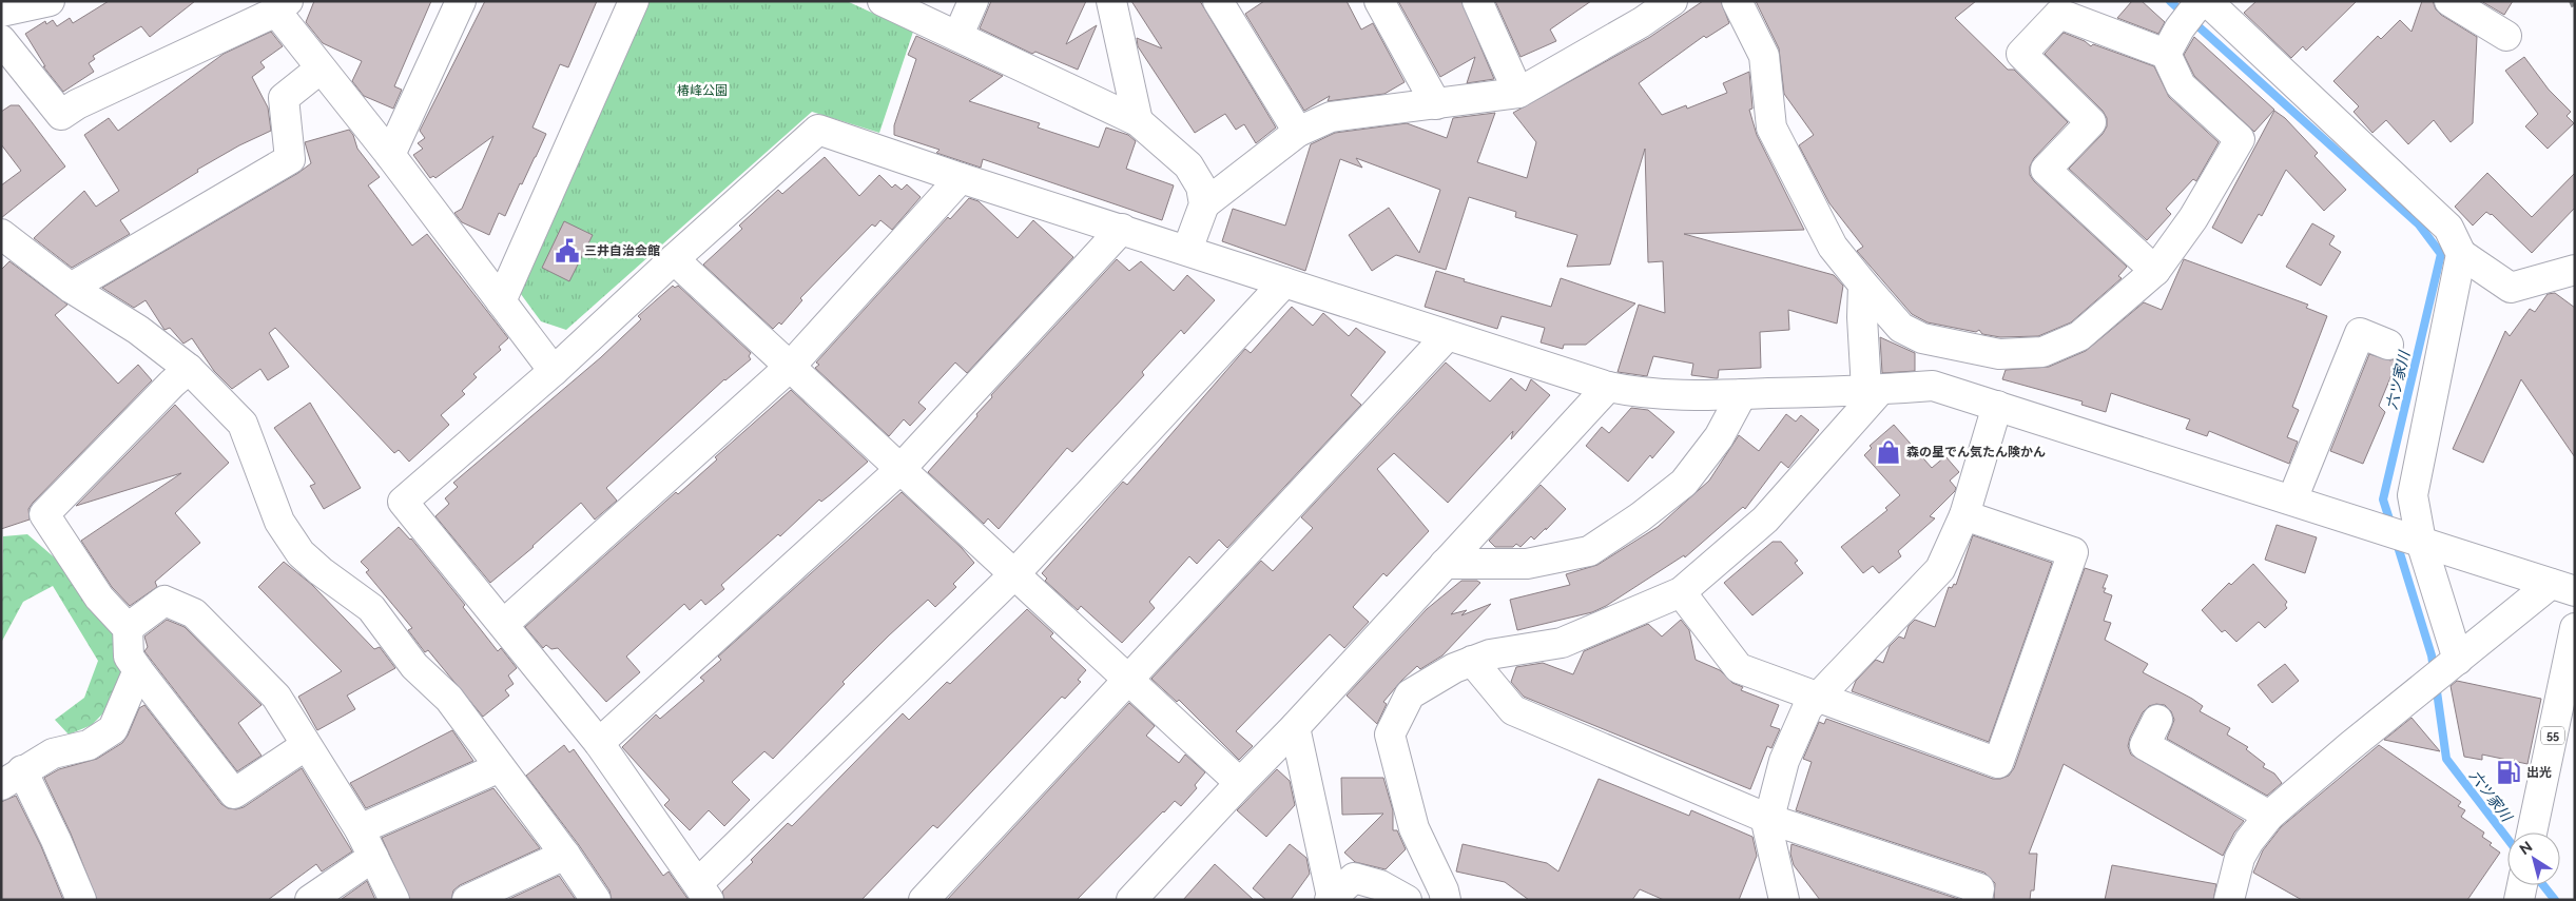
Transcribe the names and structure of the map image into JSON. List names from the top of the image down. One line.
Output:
{"streets":{"street":["55"]},"water":["六ツ家川"],"parks":["椿峰公園"],"places":{"public building":["三井自治会館"],"shop":["森の星でん気たん険かん"],"fuel station":["出光"]},"north":"top left"}
